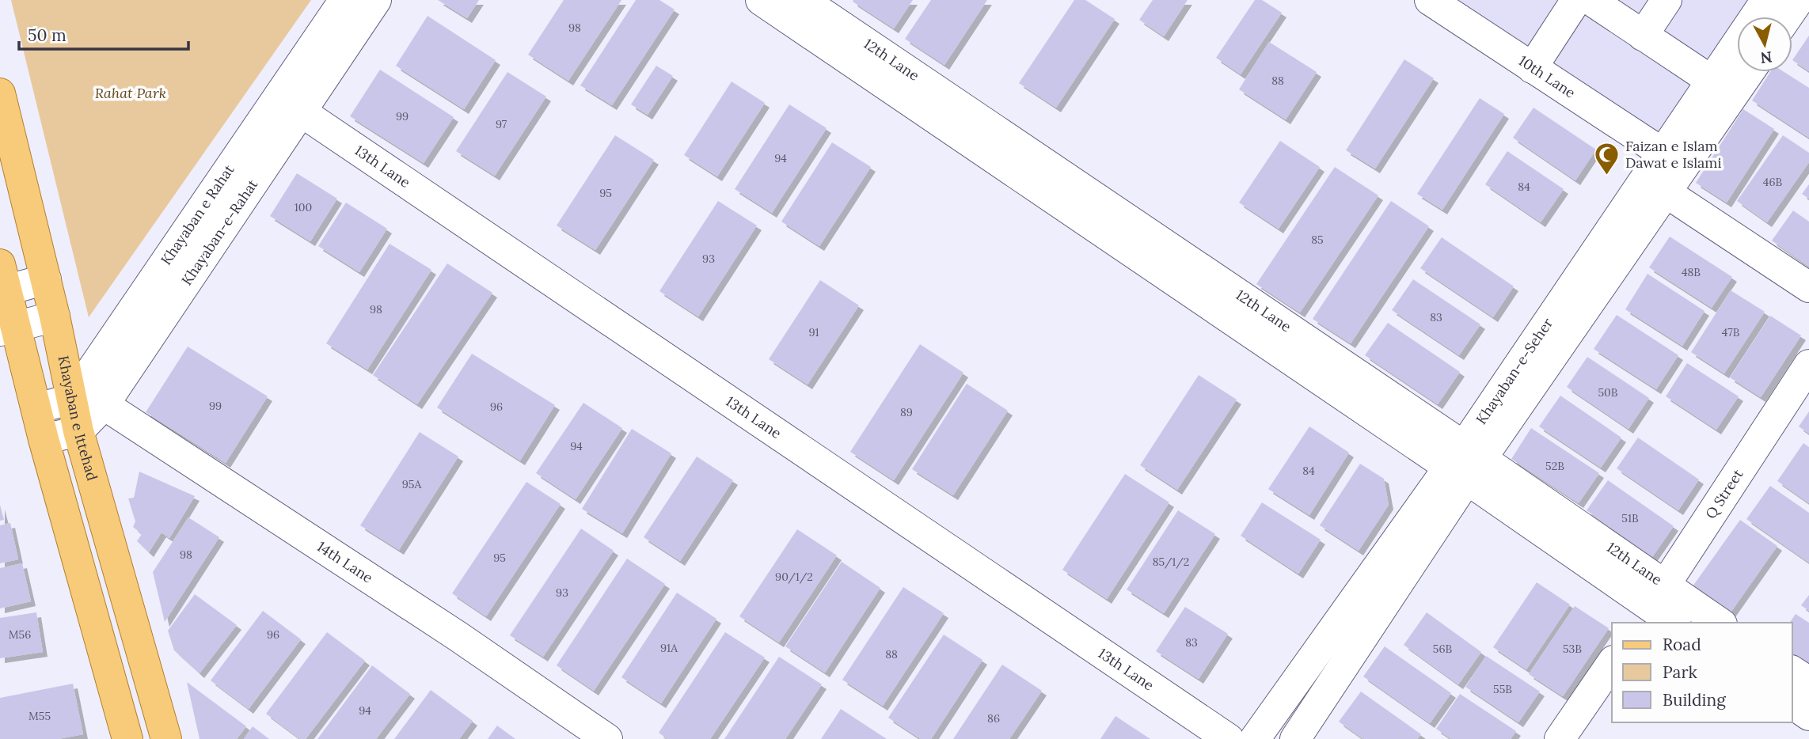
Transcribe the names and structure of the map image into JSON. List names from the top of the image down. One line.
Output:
{"streets":{"main road":["Khayaban e Ittehad"],"street":["12th Lane","10th Lane","13th Lane","Khayaban e Rahat","Khayaban-e-Rahat","Khayaban-e-Seher","Q Street","14th Lane"]},"crossings":[["12th Lane","Khayaban-e-Seher"],["12th Lane","Q Street"],["10th Lane","Khayaban-e-Seher"],["13th Lane","Khayaban e Rahat"],["13th Lane","Khayaban-e-Rahat"],["Khayaban e Rahat","Khayaban-e-Rahat"],["Khayaban e Rahat","Khayaban e Ittehad"],["Khayaban e Rahat","14th Lane"],["Khayaban-e-Rahat","Khayaban e Ittehad"],["Khayaban-e-Rahat","14th Lane"],["Khayaban e Ittehad","14th Lane"]],"parks":["Rahat Park"],"places":{"mosque":["Faizan e Islam Dawat e Islami"]},"house_numbers":["98","88","99","97","94","46B","84","95","100","85","93","48B","98","83","91","47B","50B","99","96","89","94","52B","84","95A","51B","98","95","85/1/2","90/1/2","93","M56","96","83","91A","56B","53B","88","55B","94","M55","86"],"legend":["Road","Park","Building"],"scale_bar":"50 m","north":"bottom"}
